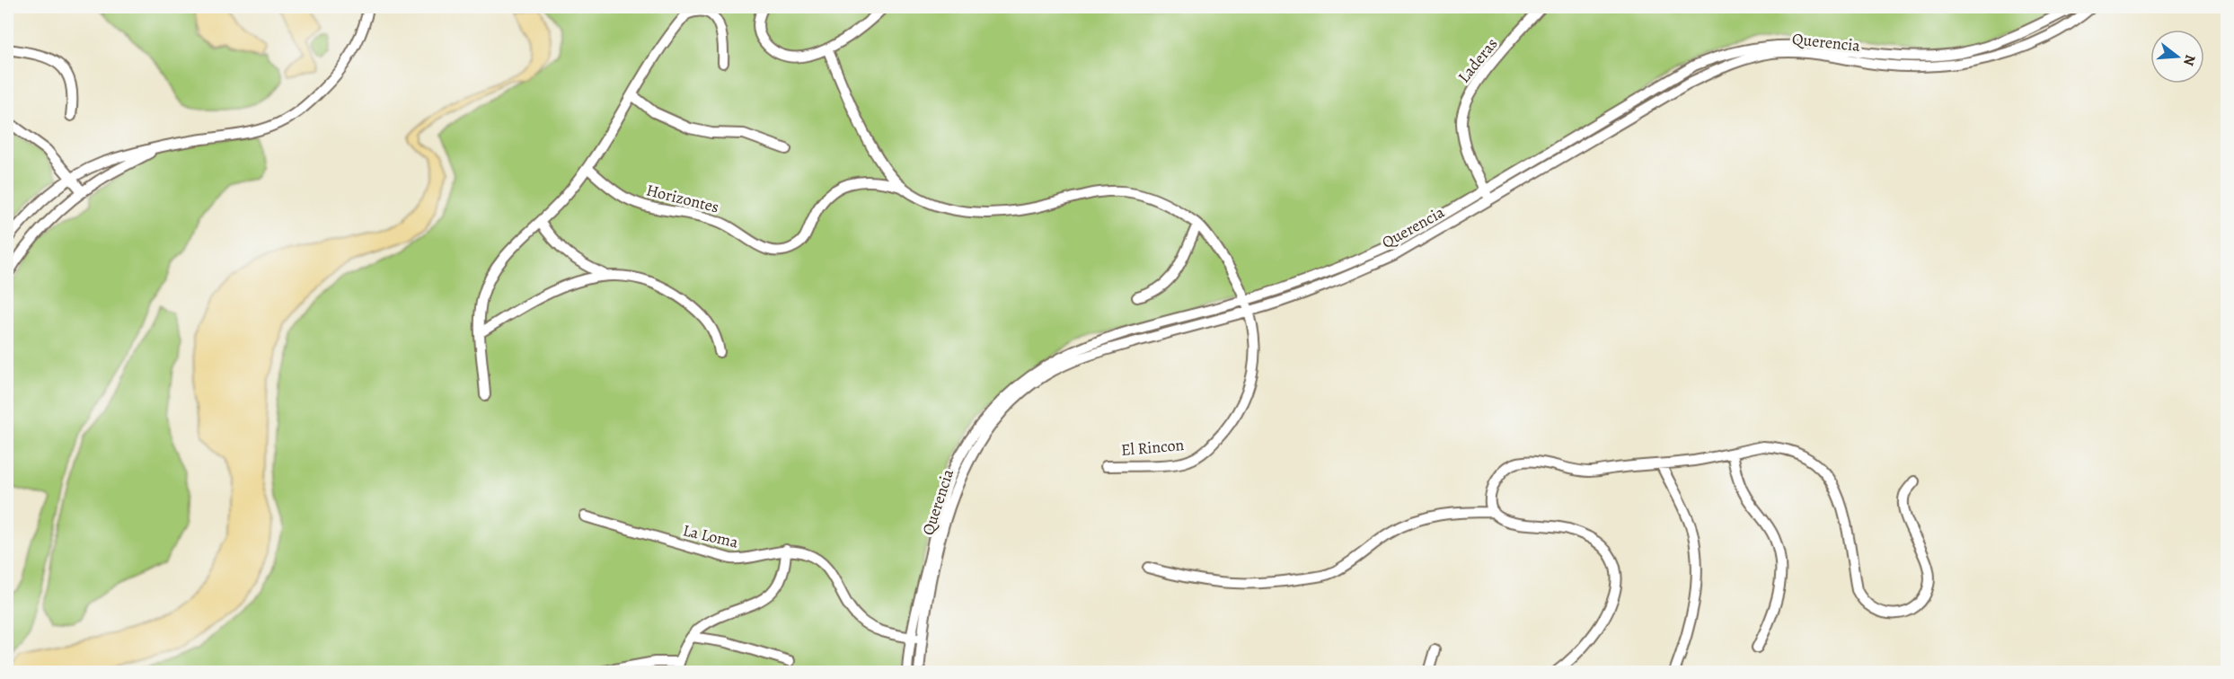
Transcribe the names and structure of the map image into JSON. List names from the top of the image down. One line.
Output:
{"streets":{"street":["Querencia","Laderas","Horizontes","El Rincon","La Loma"]},"crossings":[["Querencia","Laderas"],["Querencia","El Rincon"],["Querencia","La Loma"],["Horizontes","El Rincon"]],"north":"right"}
